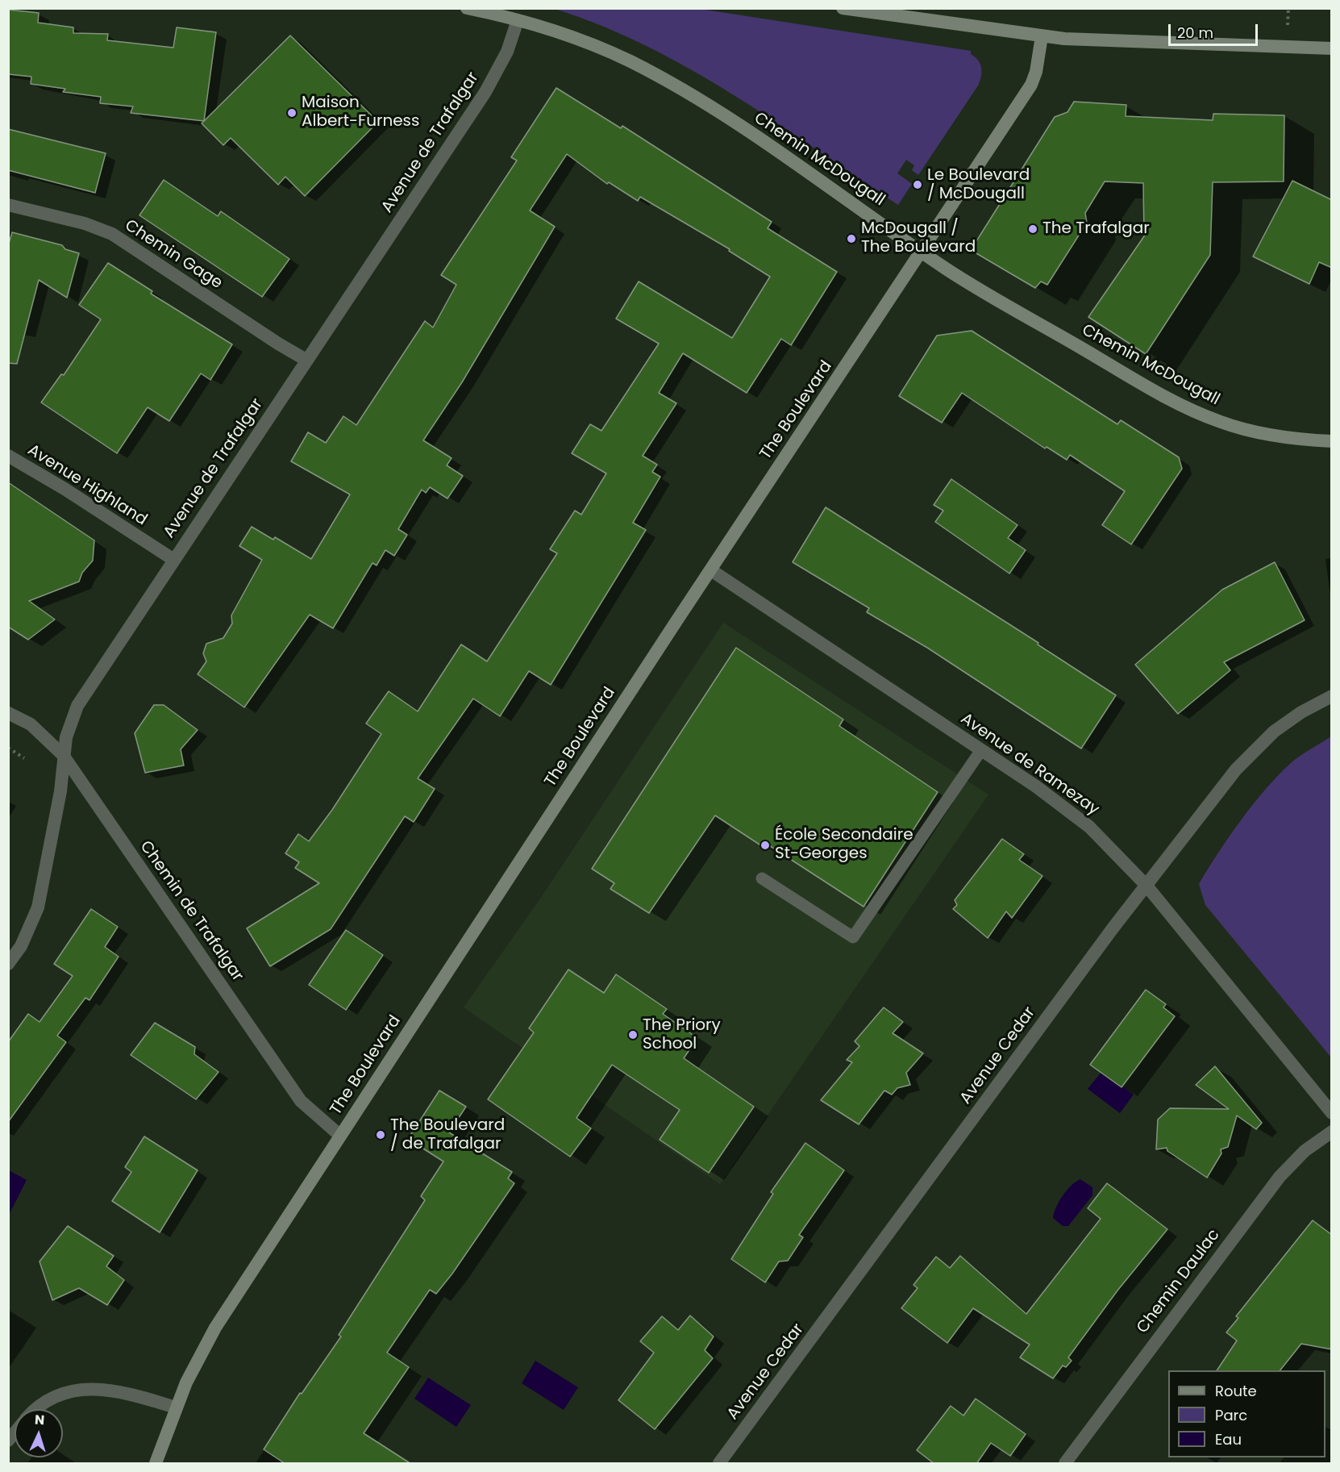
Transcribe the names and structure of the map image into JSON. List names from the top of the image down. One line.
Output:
{"streets":{"main road":["Chemin McDougall","The Boulevard"],"street":["Avenue de Trafalgar","Chemin Gage","Avenue Highland","Avenue de Ramezay","Chemin de Trafalgar","Avenue Cedar","Chemin Daulac"]},"crossings":[["Avenue de Trafalgar","Chemin McDougall"],["Avenue de Trafalgar","Chemin Gage"],["Avenue de Trafalgar","Avenue Highland"],["Avenue de Trafalgar","Chemin de Trafalgar"],["Chemin McDougall","The Boulevard"],["The Boulevard","Avenue de Ramezay"],["The Boulevard","Chemin de Trafalgar"],["Avenue de Ramezay","Avenue Cedar"]],"places":["Maison Albert-Furness","Le Boulevard / McDougall","The Trafalgar","McDougall / The Boulevard","École Secondaire St-Georges","The Priory School","The Boulevard / de Trafalgar"],"legend":["Route","Parc","Eau"],"scale_bar":"20 m","north":"top"}
